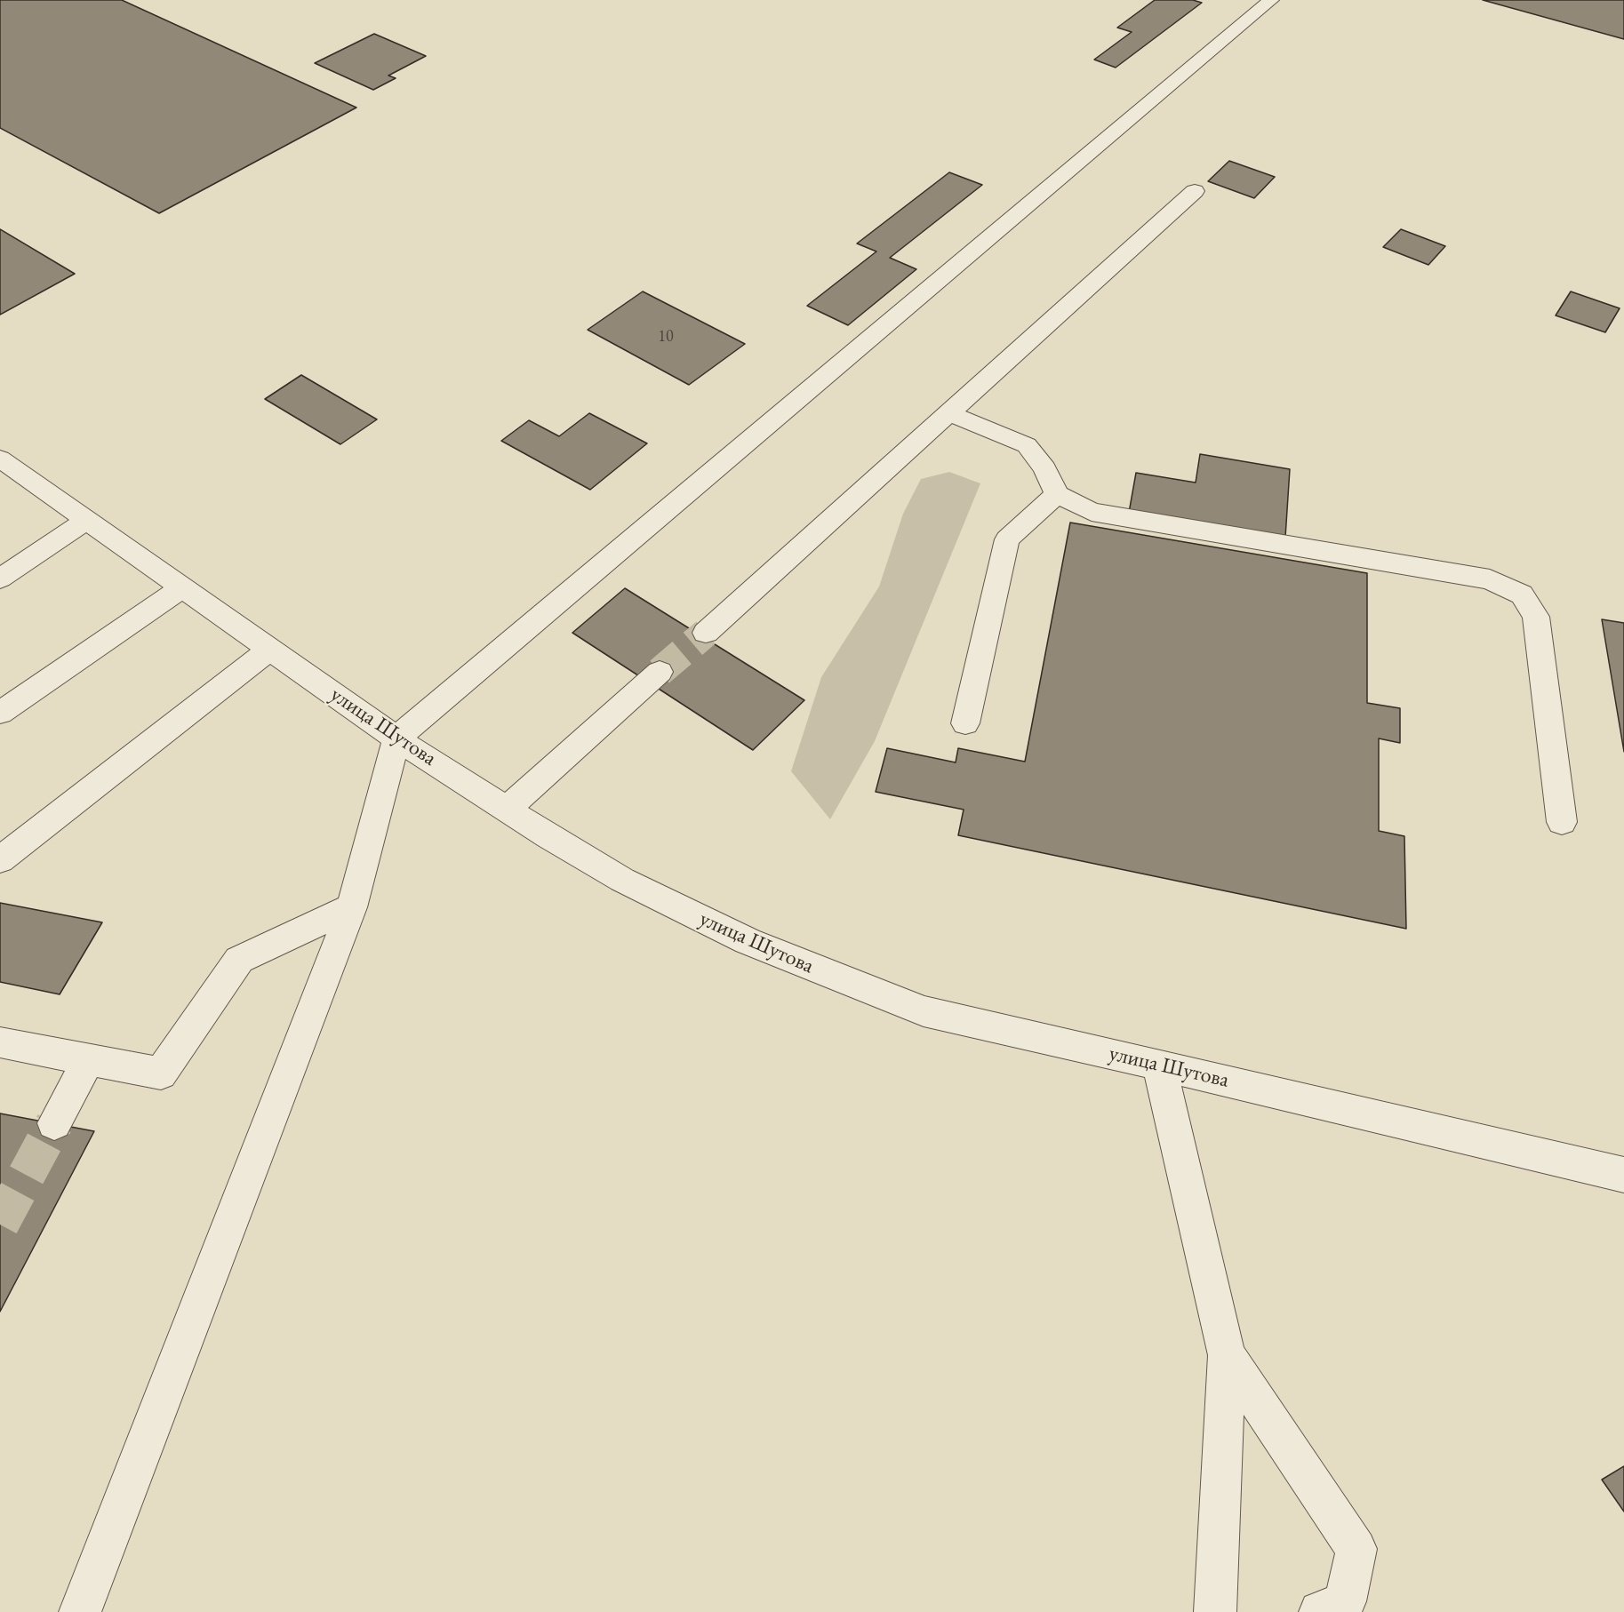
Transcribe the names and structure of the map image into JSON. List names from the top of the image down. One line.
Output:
{"streets":{"street":["улица Шутова"]},"house_numbers":["10"]}
